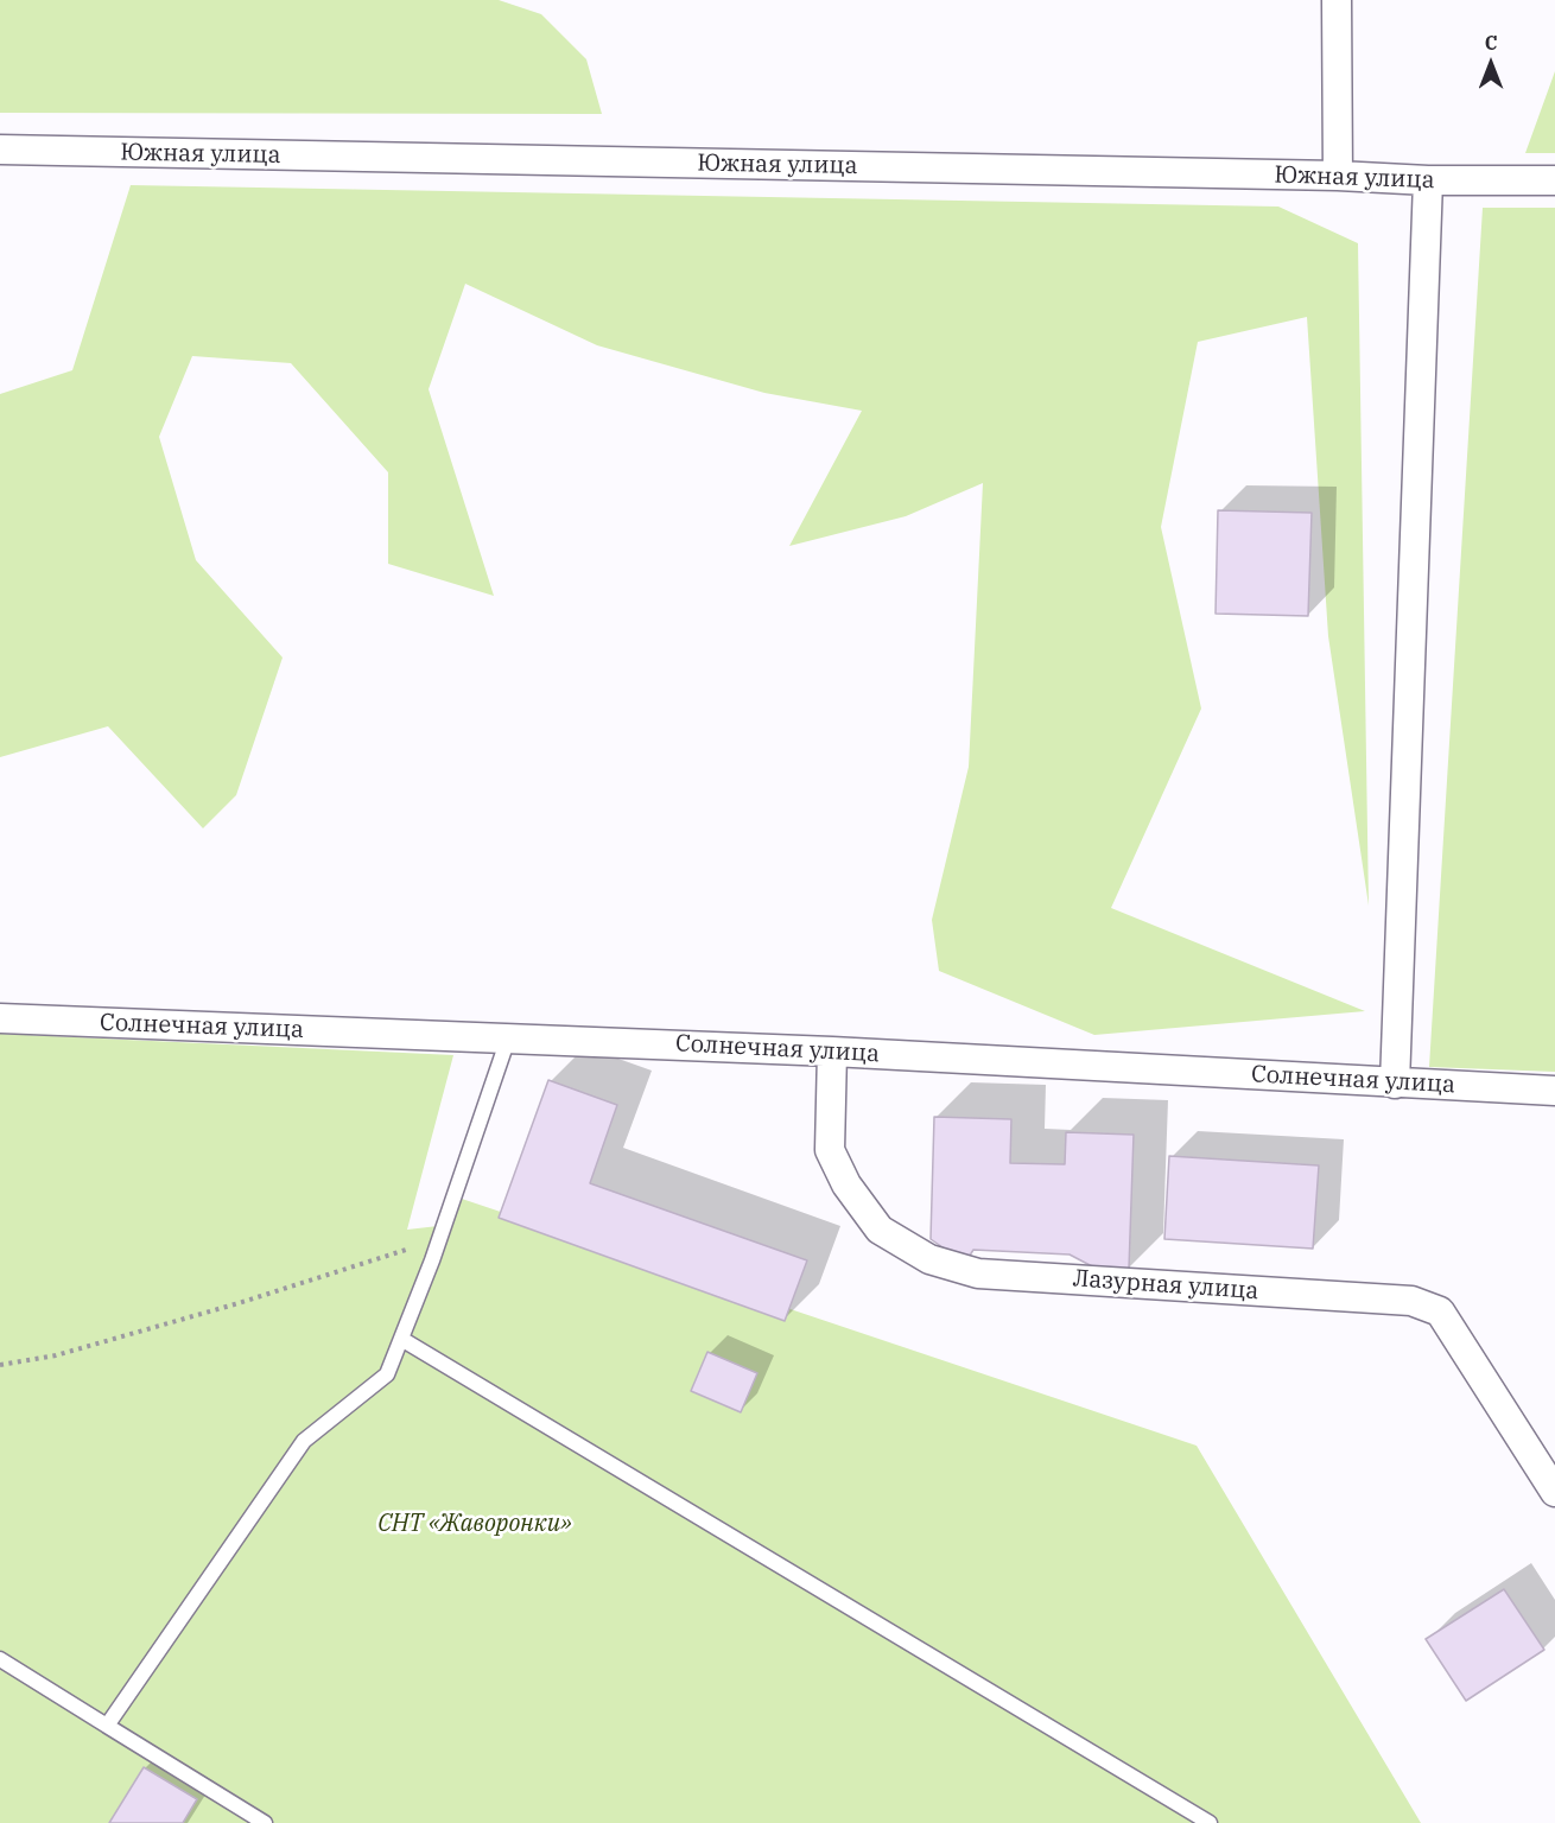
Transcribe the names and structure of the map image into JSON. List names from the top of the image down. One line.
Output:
{"streets":{"street":["Южная улица","Солнечная улица","Лазурная улица"]},"crossings":[["Солнечная улица","Лазурная улица"]],"parks":["СНТ «Жаворонки»"],"north":"top"}
